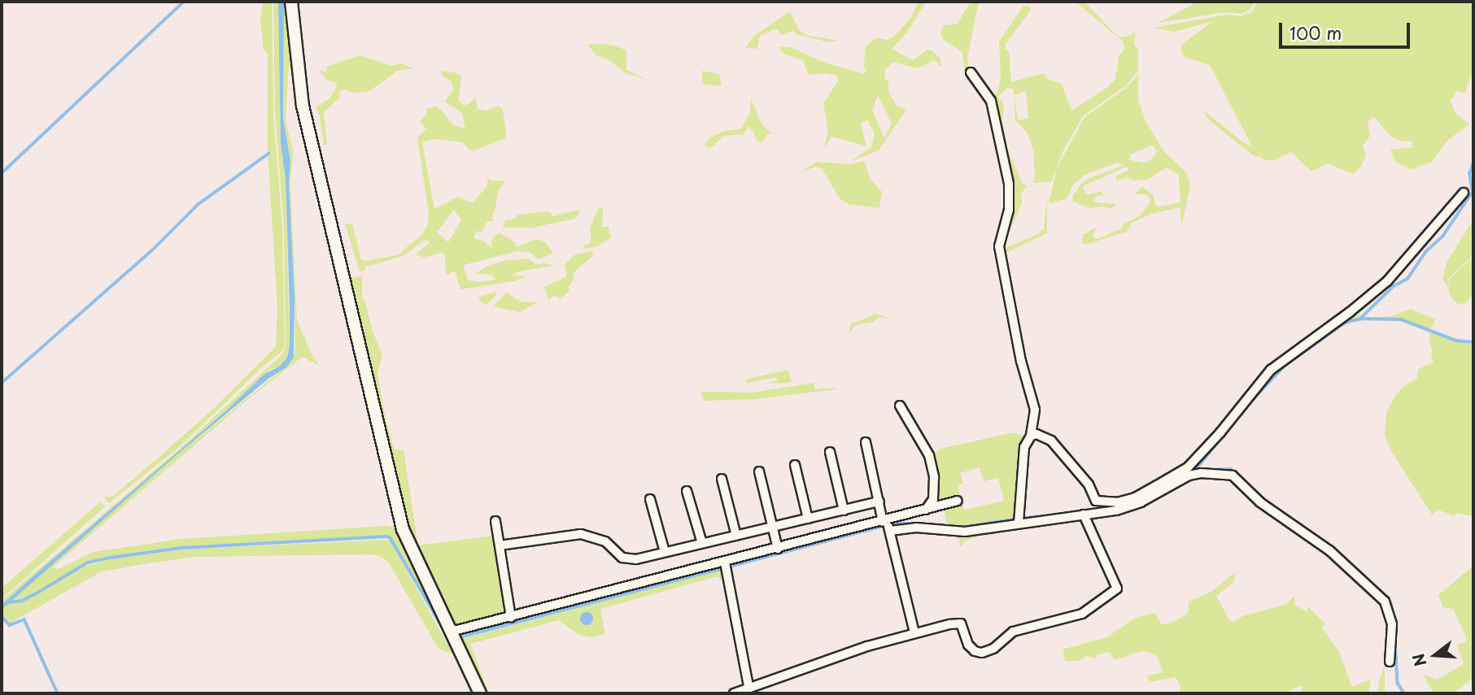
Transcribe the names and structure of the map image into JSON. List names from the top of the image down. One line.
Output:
{"scale_bar":"100 m","north":"left"}
